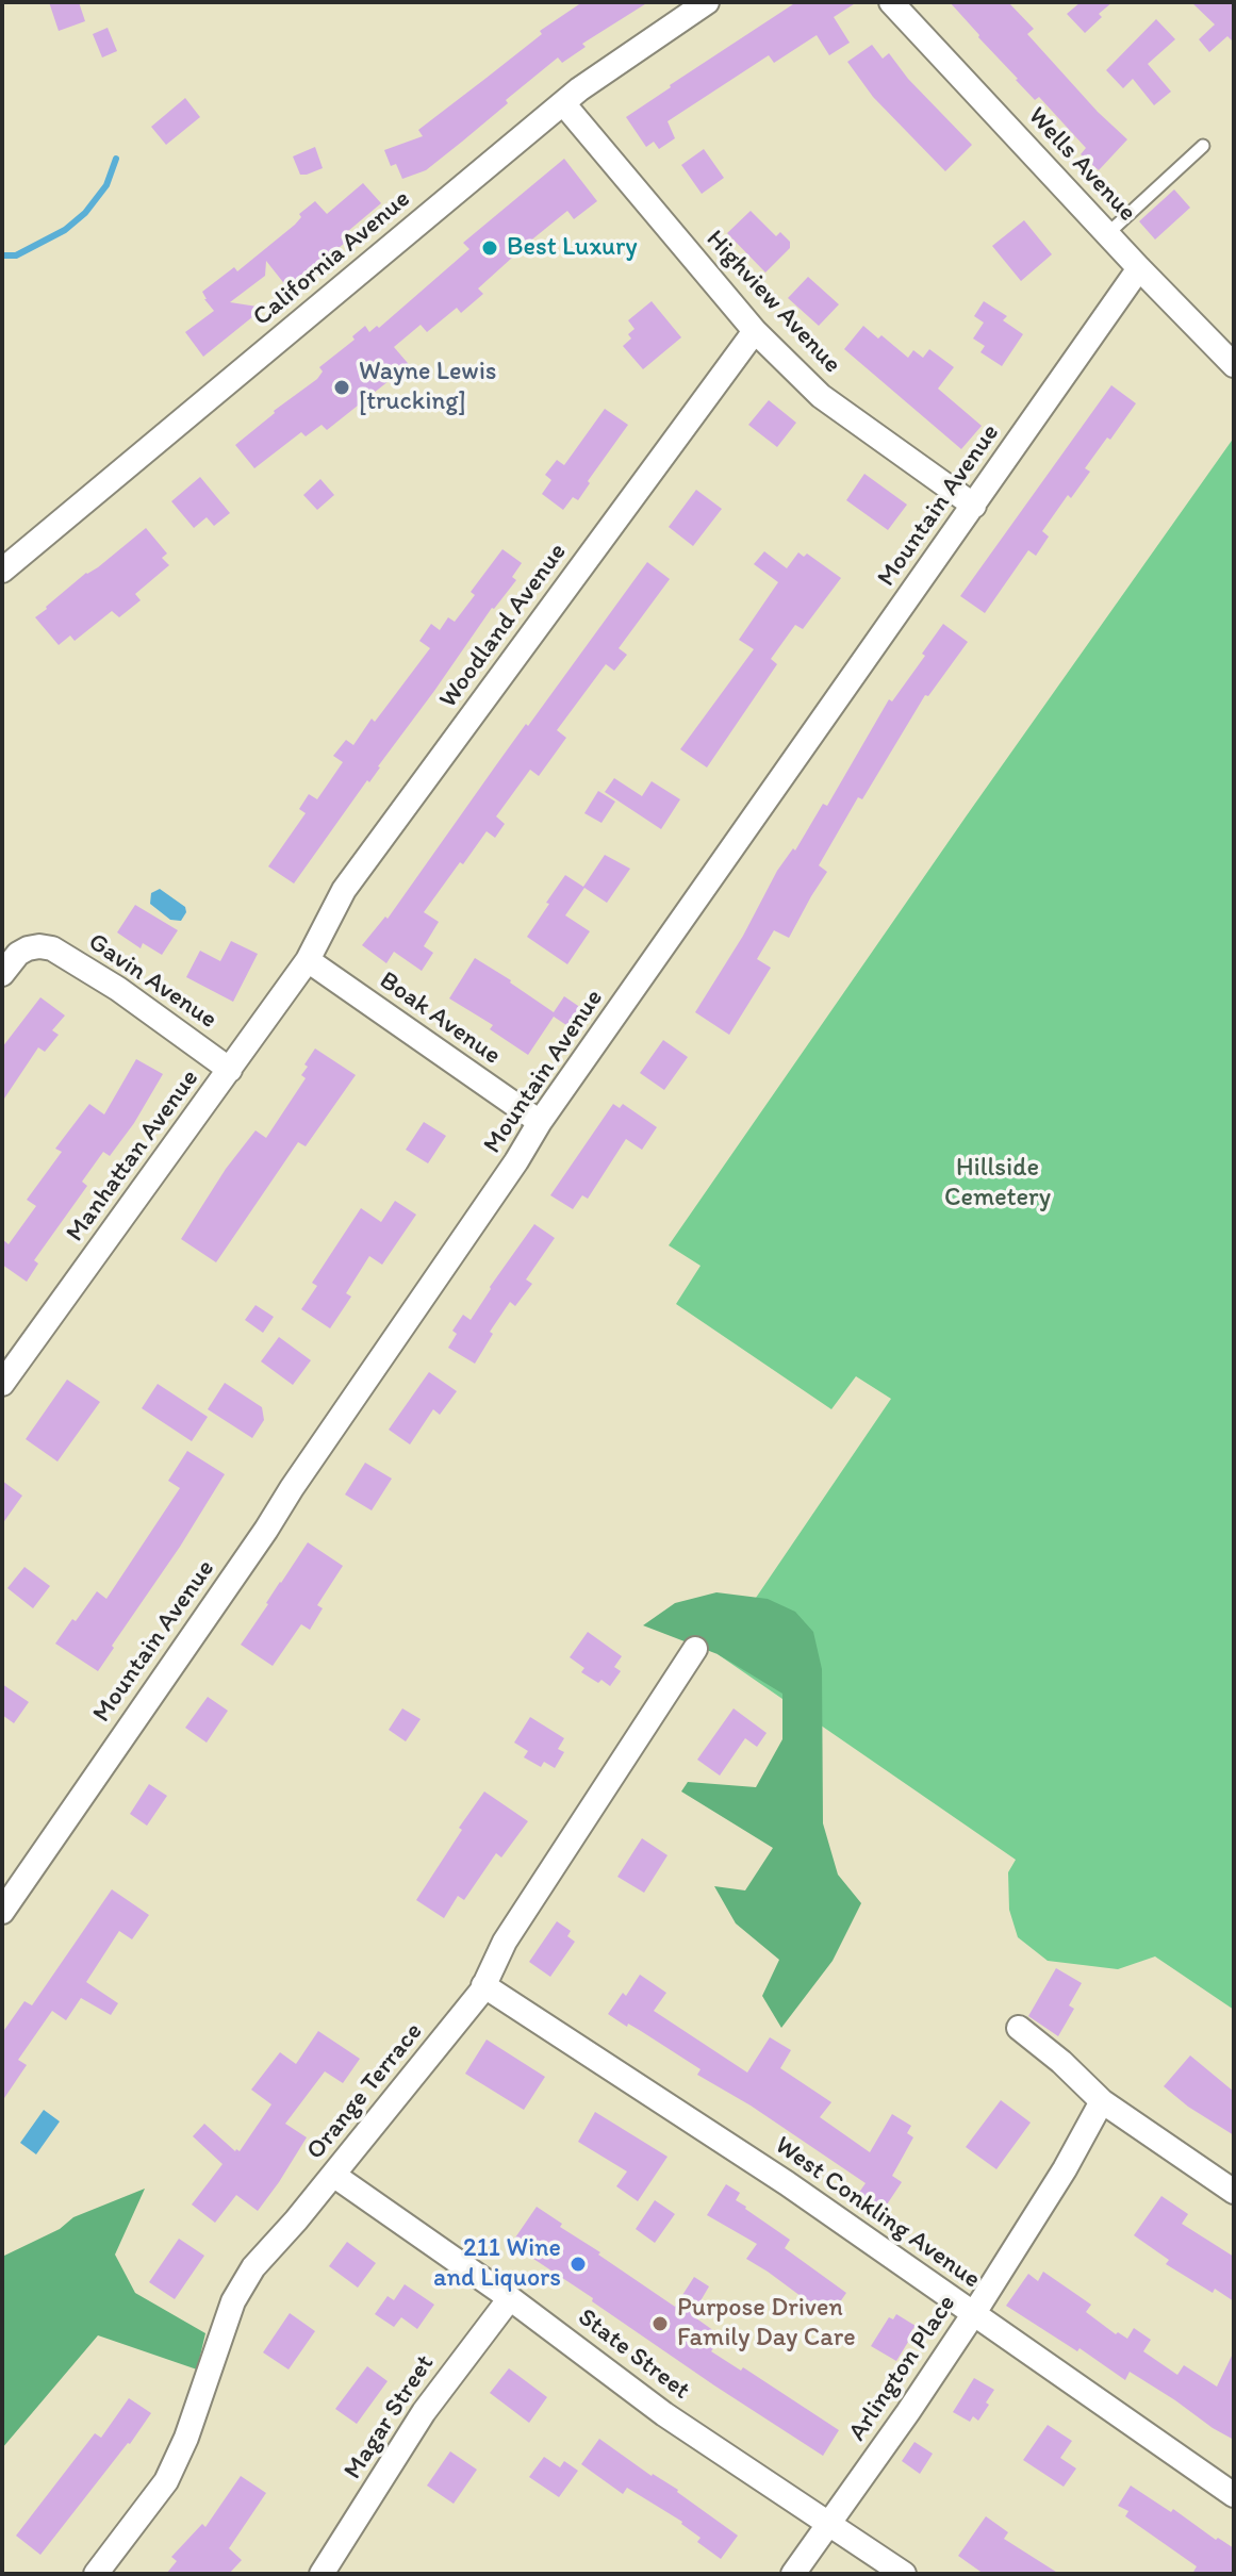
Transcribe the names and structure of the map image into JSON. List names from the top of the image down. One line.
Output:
{"streets":{"street":["Wells Avenue","California Avenue","Highview Avenue","Mountain Avenue","Woodland Avenue","Gavin Avenue","Boak Avenue","Manhattan Avenue","Orange Terrace","West Conkling Avenue","State Street","Arlington Place","Magar Street"]},"crossings":[["Wells Avenue","Mountain Avenue"],["California Avenue","Highview Avenue"],["Highview Avenue","Mountain Avenue"],["Highview Avenue","Woodland Avenue"],["Mountain Avenue","Boak Avenue"],["Woodland Avenue","Boak Avenue"],["Woodland Avenue","Manhattan Avenue"],["Gavin Avenue","Manhattan Avenue"],["Boak Avenue","Manhattan Avenue"],["Orange Terrace","West Conkling Avenue"],["Orange Terrace","State Street"],["West Conkling Avenue","Arlington Place"],["State Street","Arlington Place"],["State Street","Magar Street"]],"parks":["Hillside Cemetery"],"places":["Best Luxury","Wayne Lewis [trucking]","211 Wine and Liquors","Purpose Driven Family Day Care"]}
